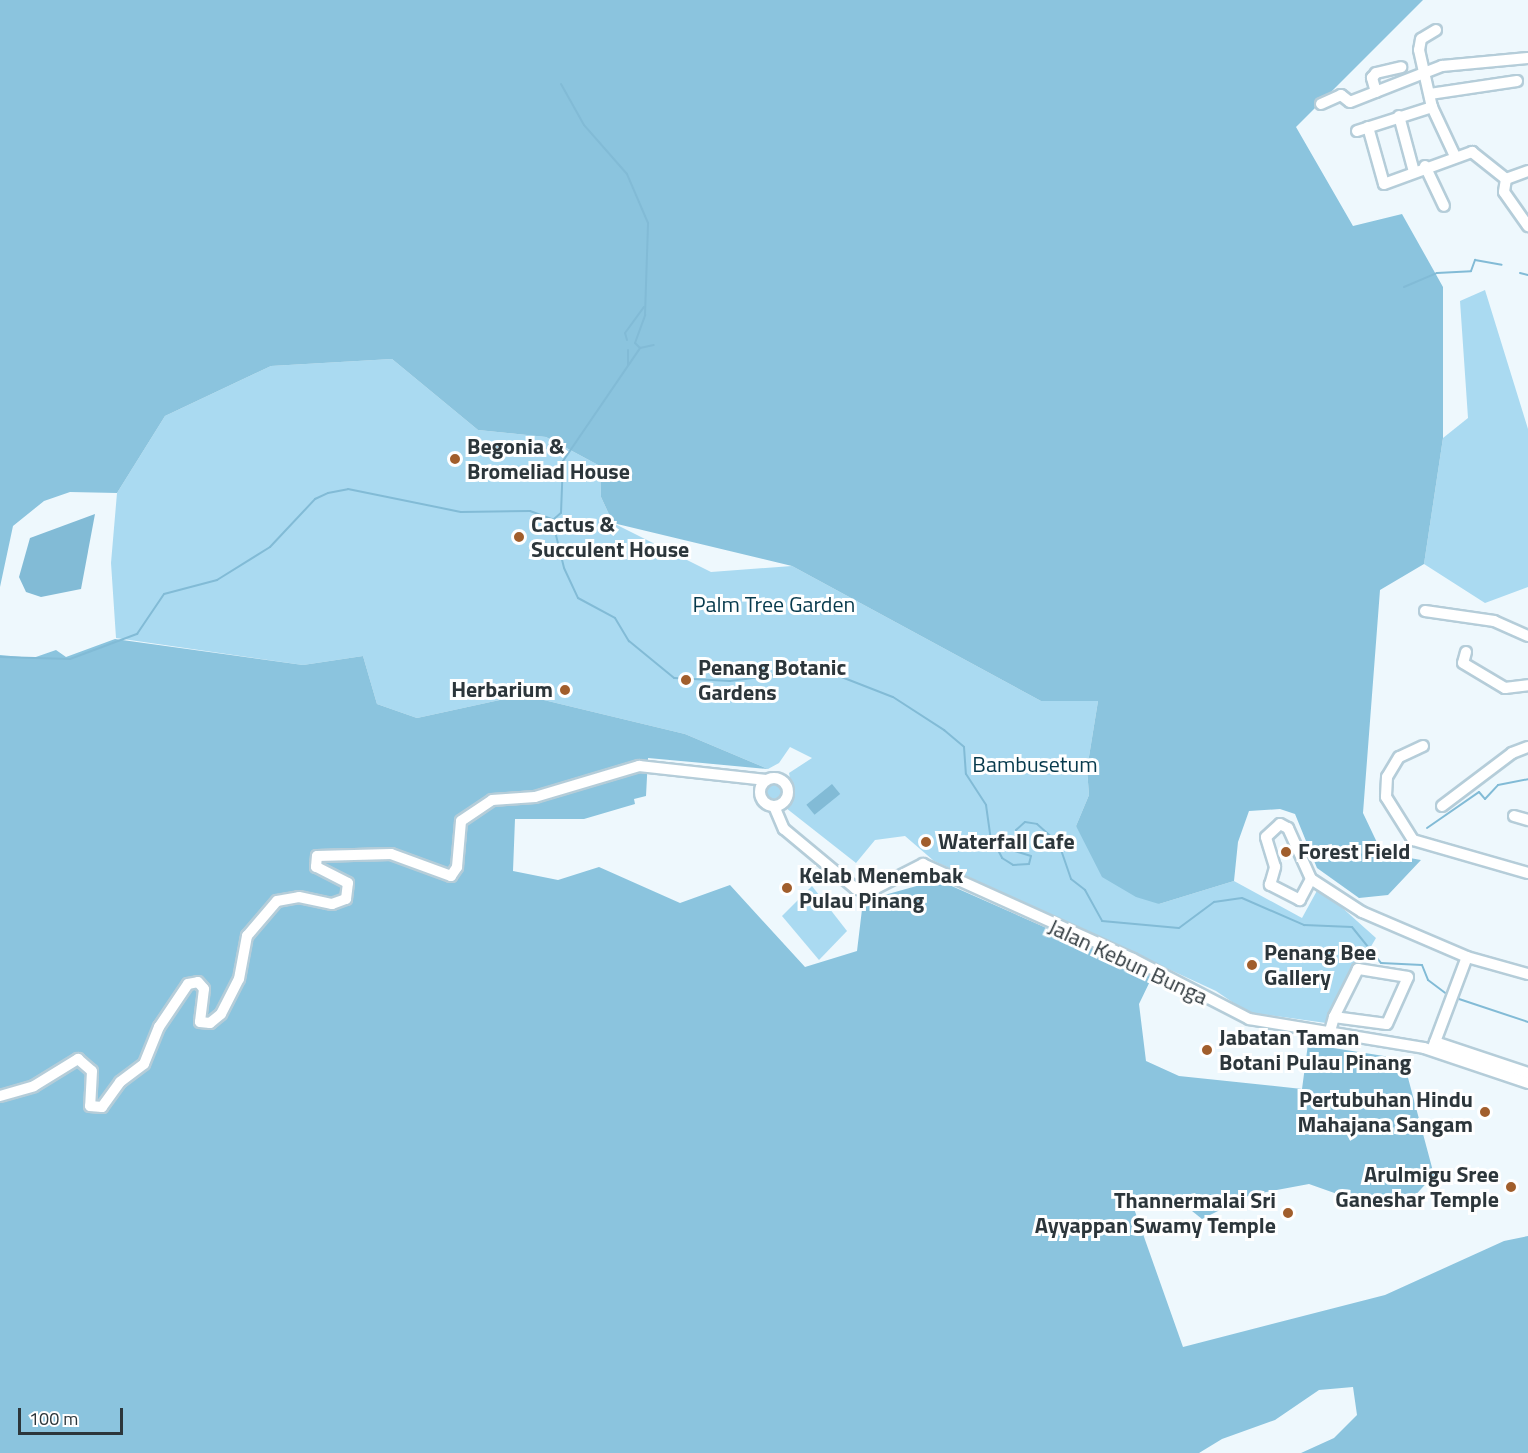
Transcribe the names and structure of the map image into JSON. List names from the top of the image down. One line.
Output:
{"streets":{"street":["Jalan Kebun Bunga"]},"parks":["Palm Tree Garden","Bambusetum"],"places":["Begonia & Bromeliad House","Cactus & Succulent House","Penang Botanic Gardens","Herbarium","Waterfall Cafe","Forest Field","Kelab Menembak Pulau Pinang","Penang Bee Gallery","Jabatan Taman Botani Pulau Pinang","Pertubuhan Hindu Mahajana Sangam","Arulmigu Sree Ganeshar Temple","Thannermalai Sri Ayyappan Swamy Temple"],"scale_bar":"100 m"}
